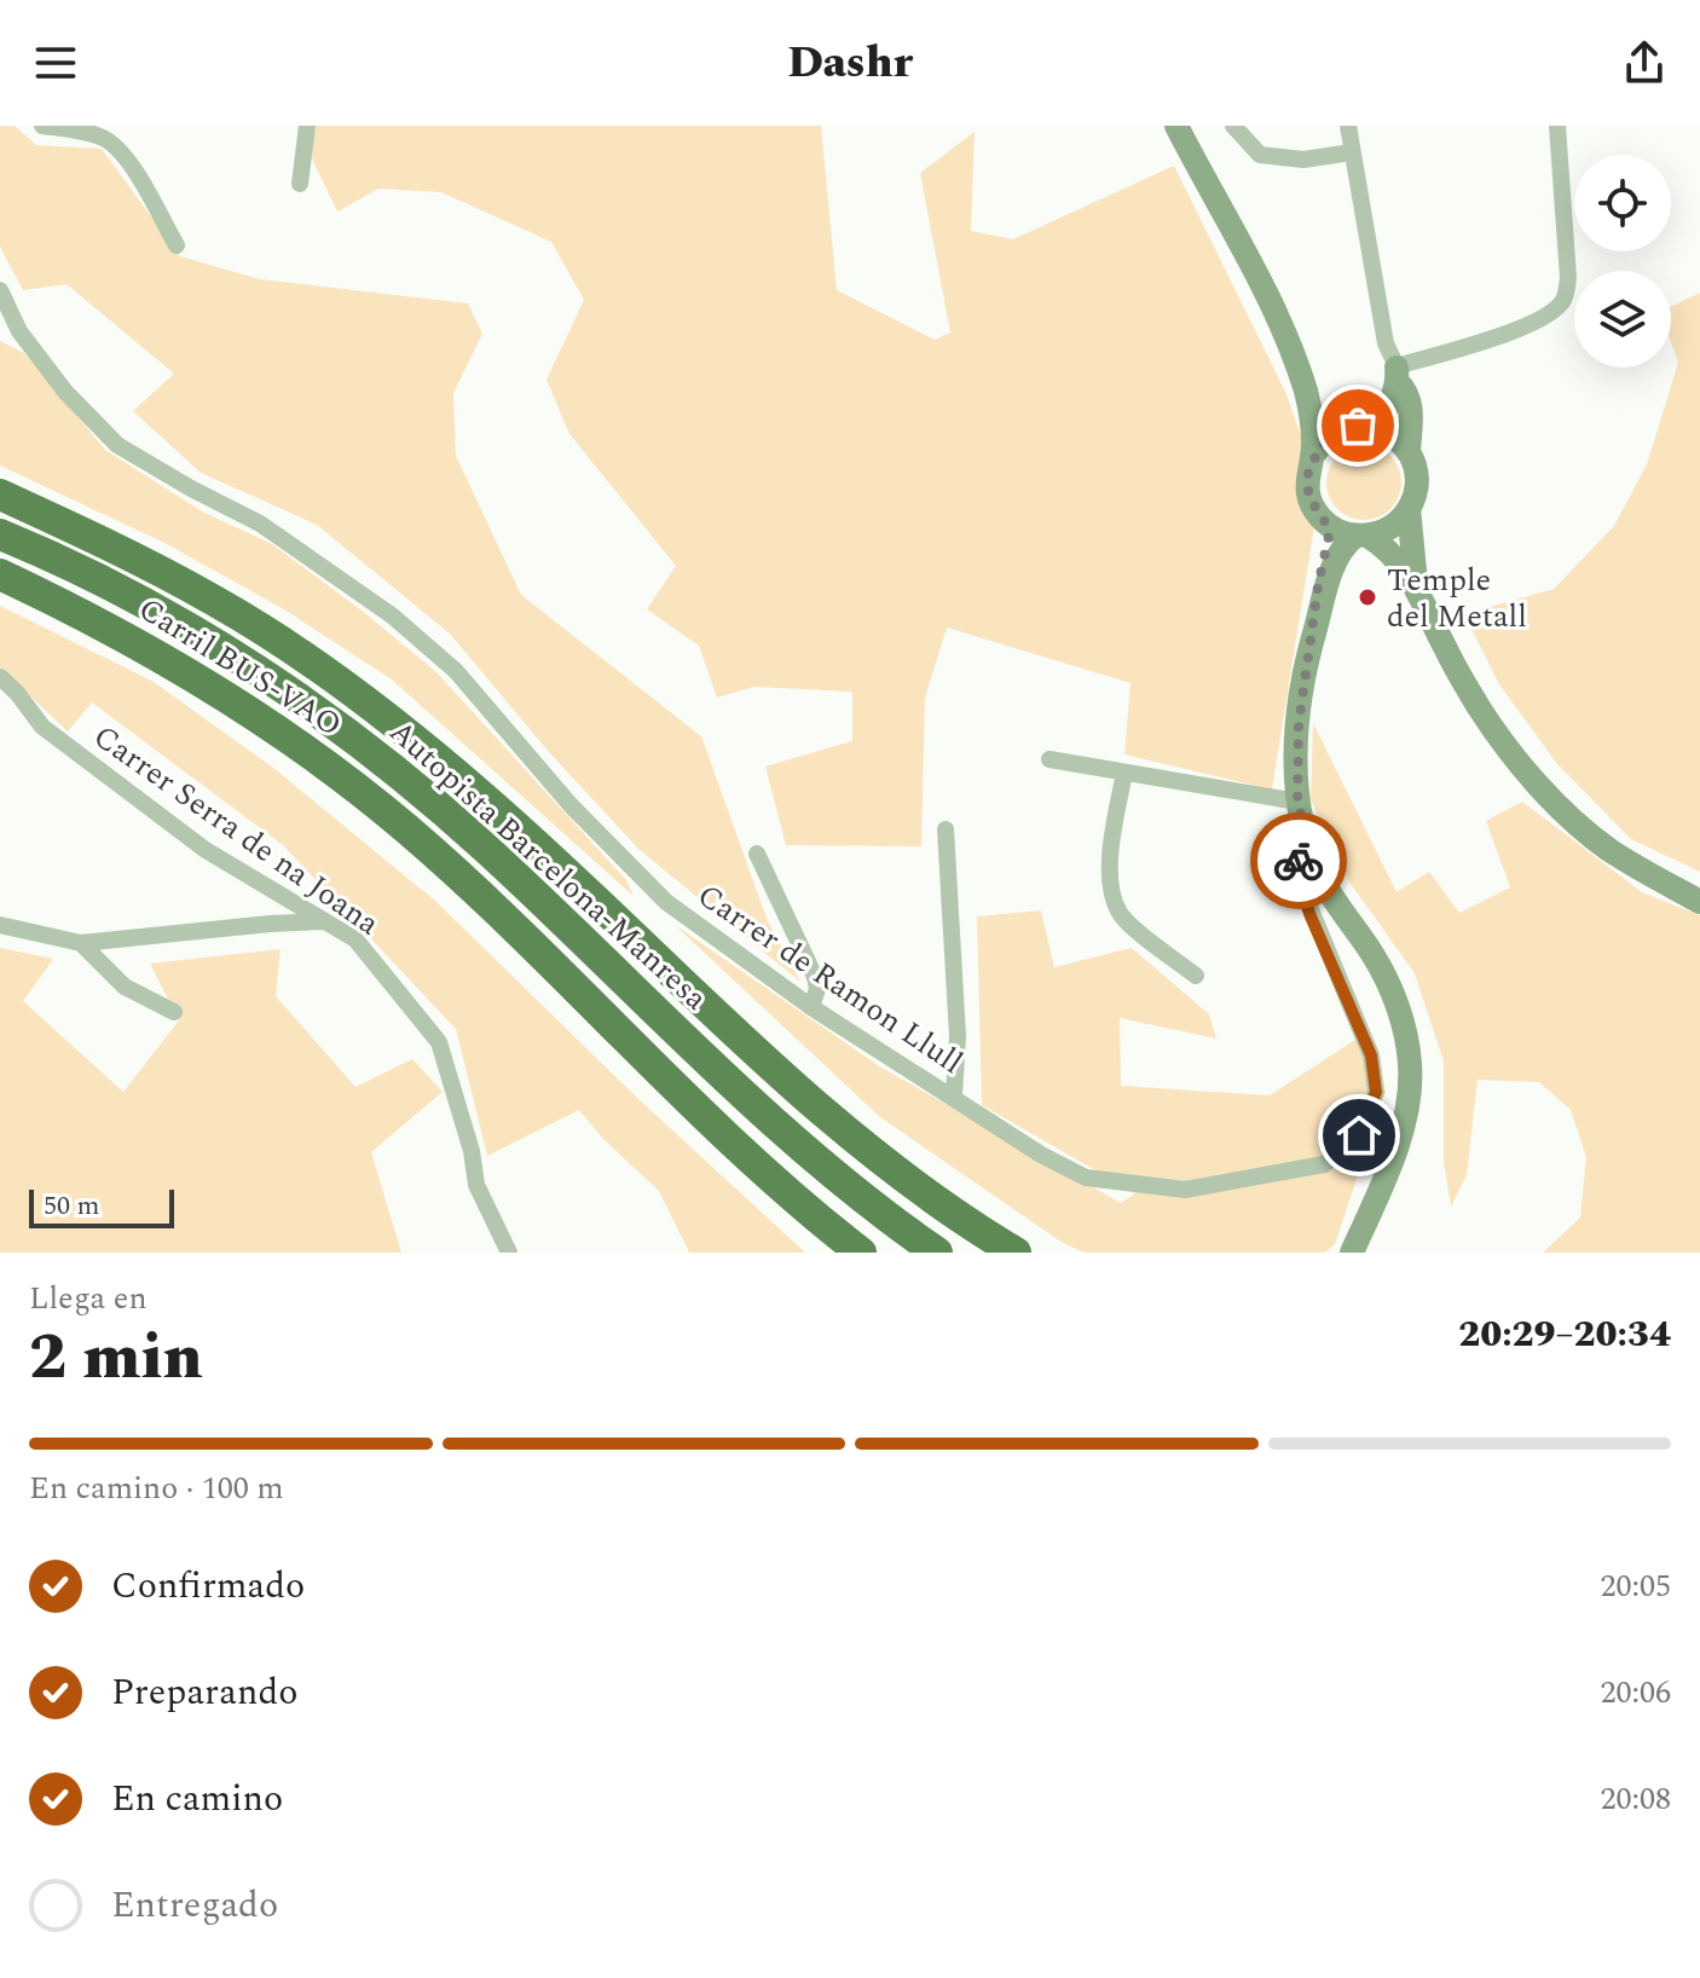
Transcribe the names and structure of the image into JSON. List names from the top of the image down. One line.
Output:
{"streets":{"highway":["Carril BUS-VAO","Autopista Barcelona-Manresa"],"street":["Carrer Serra de na Joana","Carrer de Ramon Llull"]},"places":["Temple del Metall"],"scale_bar":"50 m","page":{"header":"Dashr","scale":"50 m","heading":["2 min","Llega en","20:29–20:34"],"bar":"En camino · 100 m","list":[["Confirmado","20:05"],["Preparando","20:06"],["En camino","20:08"],"Entregado"]}}
